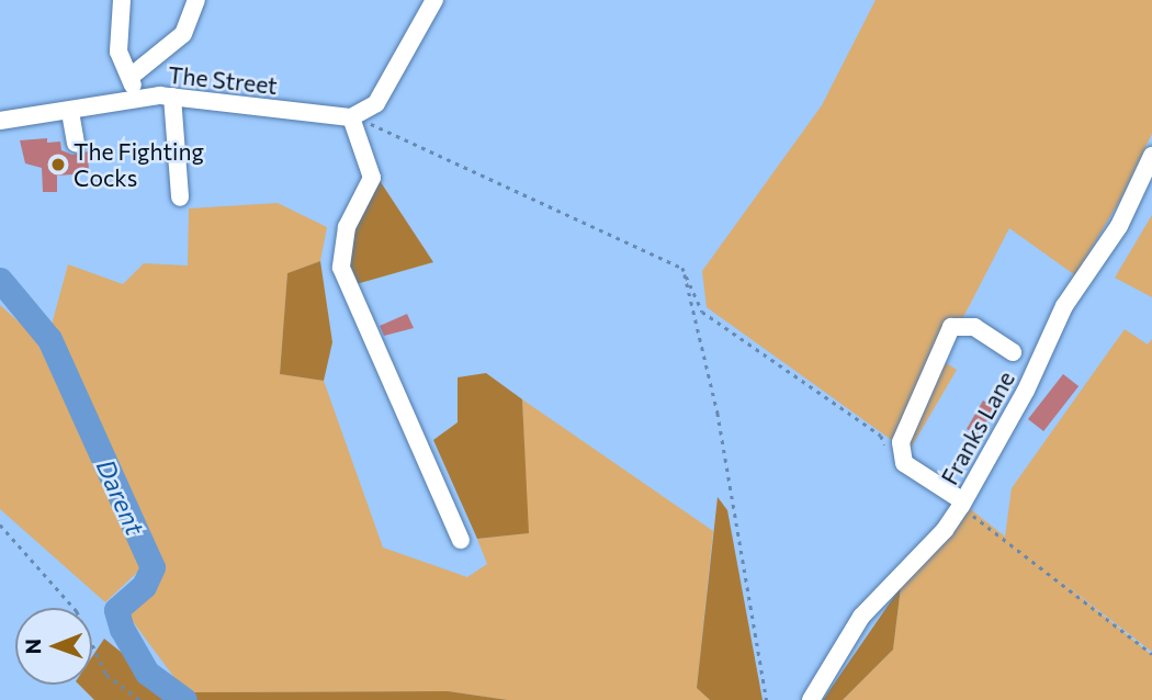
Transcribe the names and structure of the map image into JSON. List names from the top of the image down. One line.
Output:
{"streets":{"street":["The Street","Franks Lane"]},"water":["Darent"],"places":["The Fighting Cocks"],"north":"left"}
